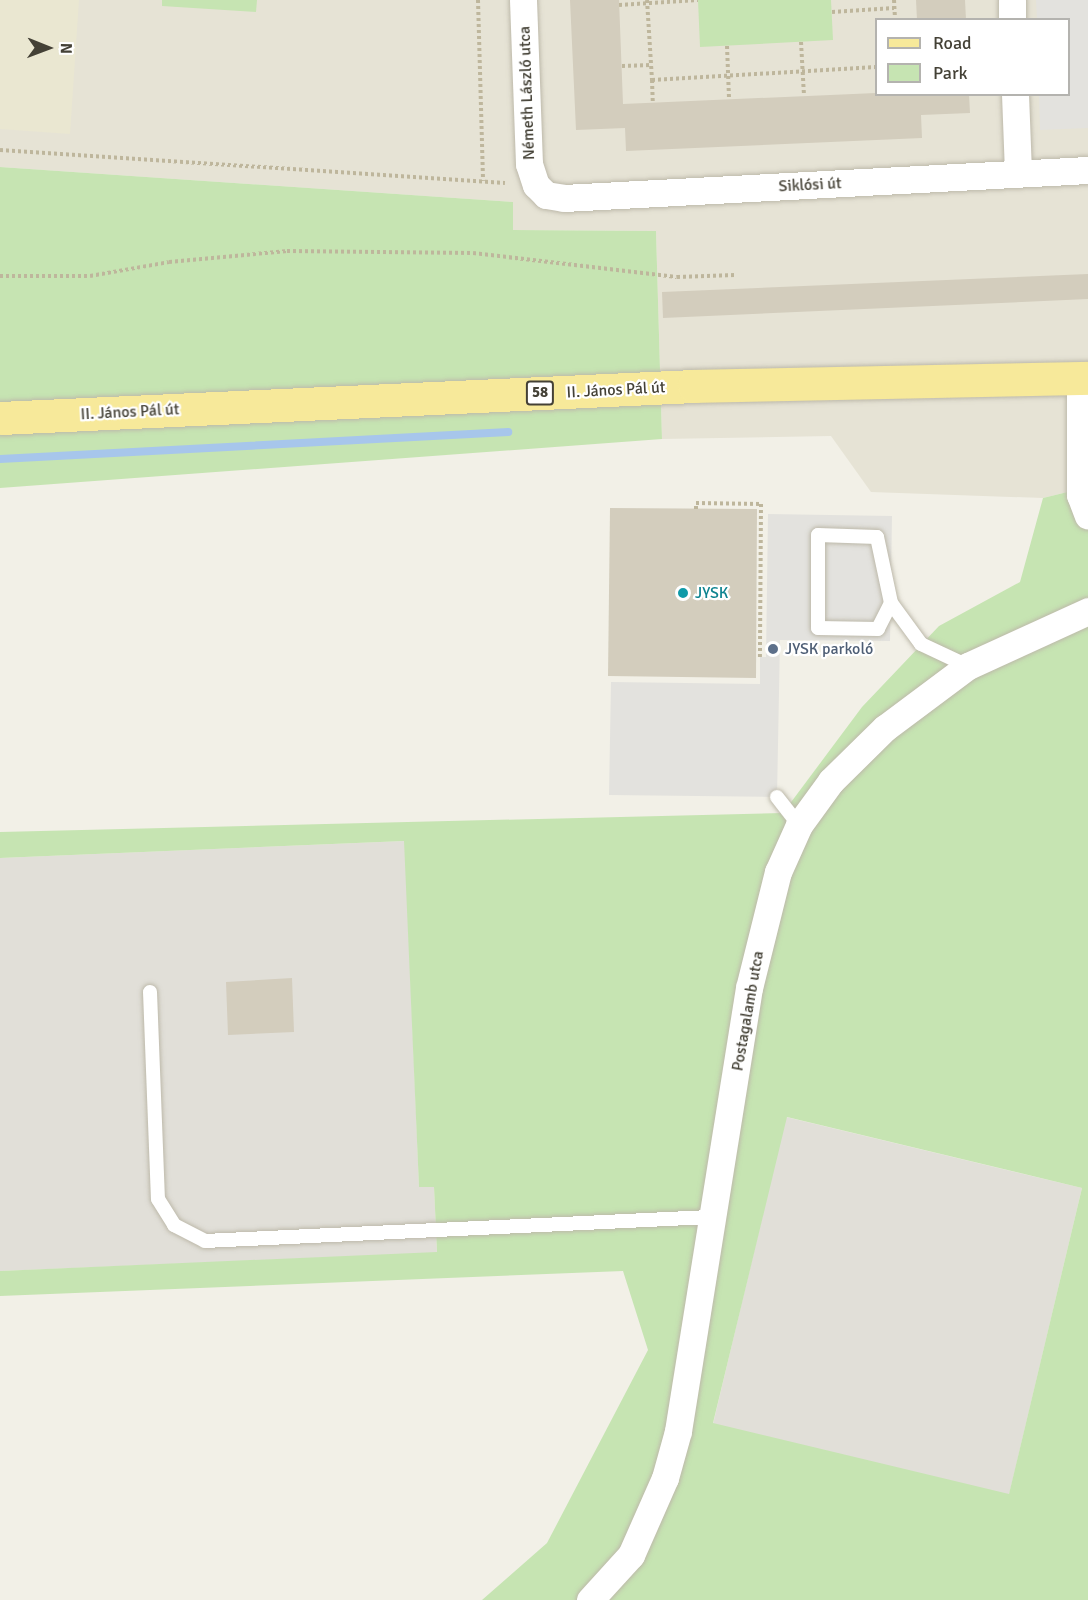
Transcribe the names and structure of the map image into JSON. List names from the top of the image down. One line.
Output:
{"streets":{"main road":["II. János Pál út","58"],"street":["Németh László utca","Siklósi út","Postagalamb utca"]},"crossings":[["Németh László utca","Siklósi út"]],"places":["JYSK","JYSK parkoló"],"legend":["Road","Park"],"north":"right"}
